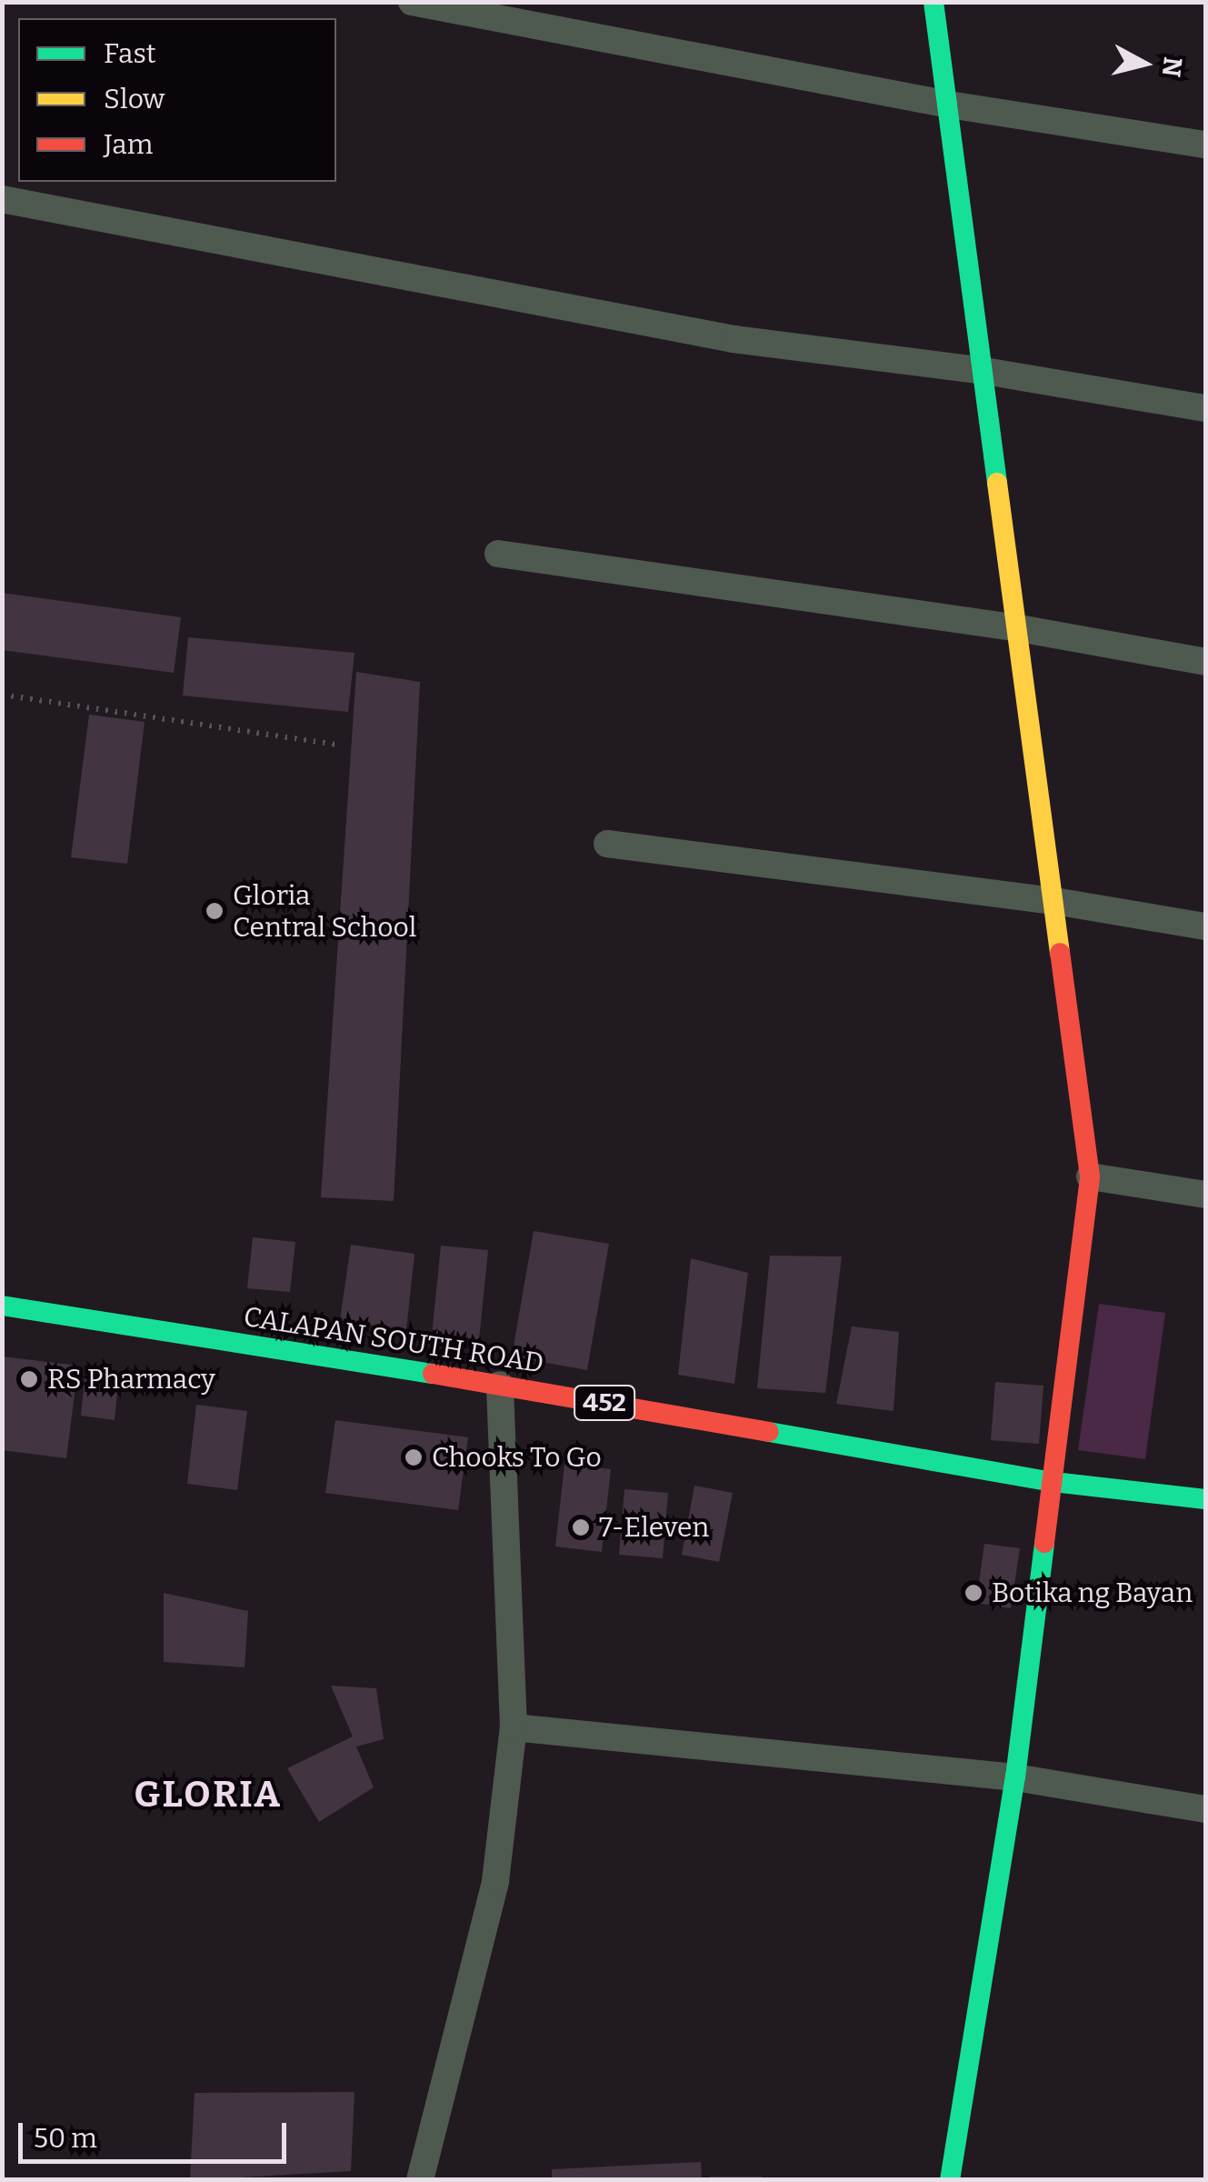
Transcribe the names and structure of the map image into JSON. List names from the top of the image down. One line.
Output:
{"streets":{"main road":["CALAPAN SOUTH ROAD","452"]},"districts":["GLORIA"],"places":["Gloria Central School","RS Pharmacy","Chooks To Go","7-Eleven","Botika ng Bayan"],"legend":["Fast","Slow","Jam"],"scale_bar":"50 m","north":"right"}
